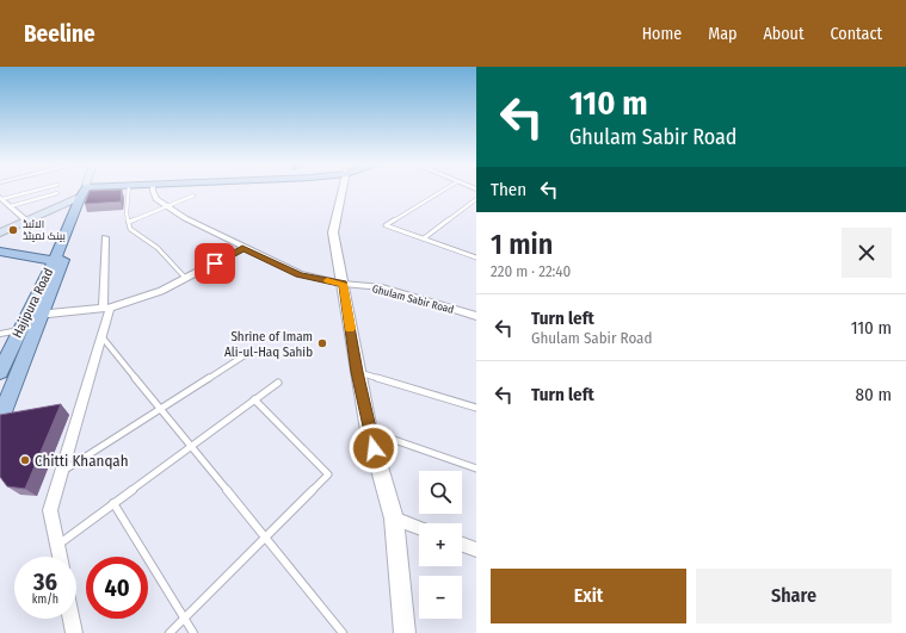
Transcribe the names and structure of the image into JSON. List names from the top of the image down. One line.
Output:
{"streets":{"main road":["Hajipura Road"],"street":["Ghulam Sabir Road"]},"places":["الائیڈ بینک لمیٹڈ","Shrine of Imam Ali-ul-Haq Sahib","Chitti Khanqah"],"page":{"header":"Beeline","nav":["Home","Map","About","Contact"],"turn":["110 m","Ghulam Sabir Road"],"then":"Then","heading":["1 min","220 m · 22:40"],"list":[{"name":"Turn left","note":"Ghulam Sabir Road","value":"110 m"},{"name":"Turn left","value":"80 m"}],"map_buttons":["+","−"],"speed":"36 km/h","limit":"40","buttons":["Exit","Share"]}}
